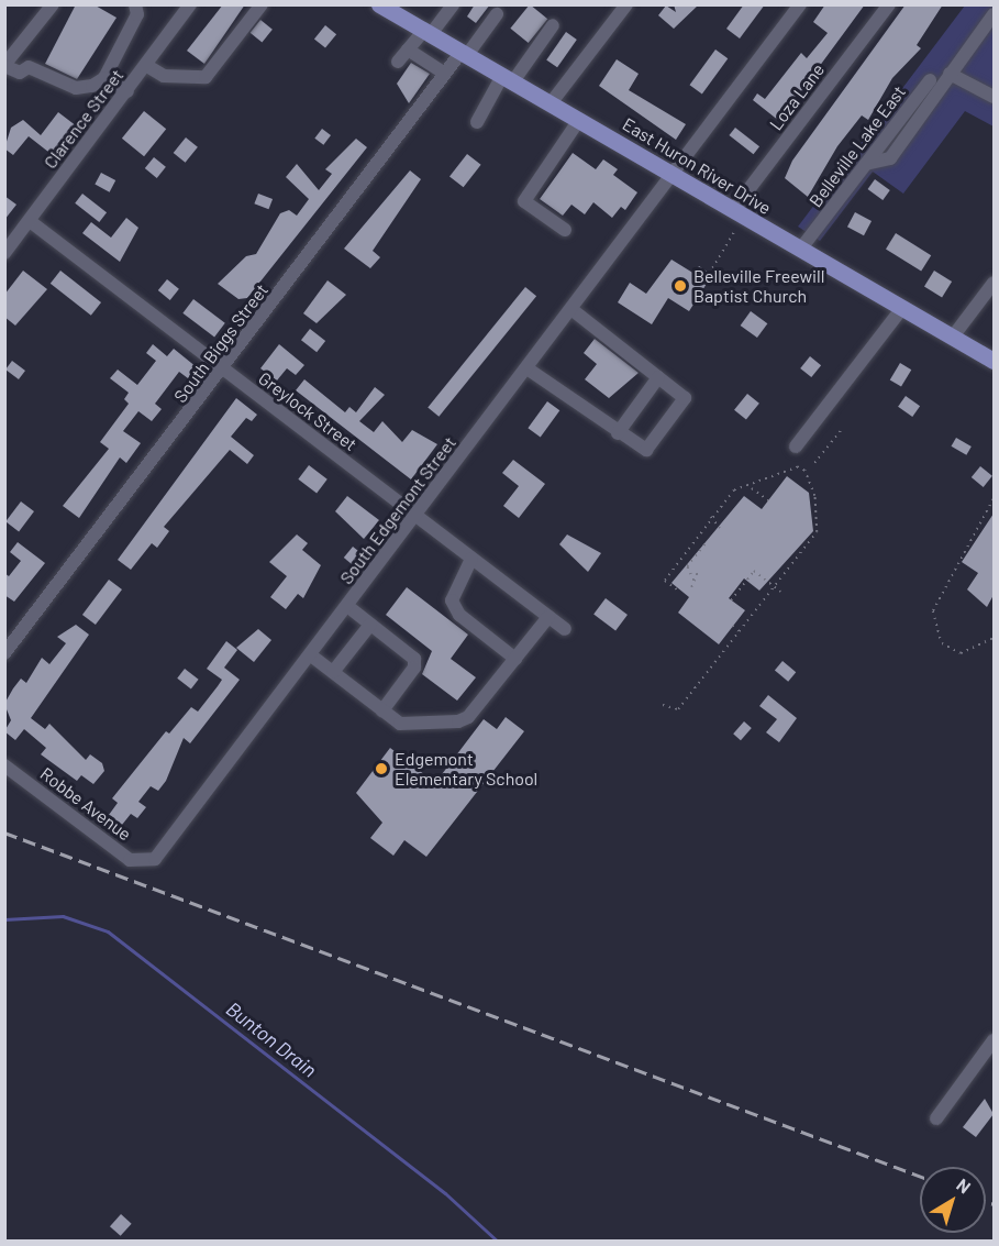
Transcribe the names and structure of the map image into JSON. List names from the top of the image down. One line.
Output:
{"streets":{"main road":["East Huron River Drive"],"street":["Loza Lane","Clarence Street","Belleville Lake East","South Biggs Street","Greylock Street","South Edgemont Street","Robbe Avenue"]},"crossings":[["Loza Lane","East Huron River Drive"],["Clarence Street","Greylock Street"],["Belleville Lake East","East Huron River Drive"],["East Huron River Drive","South Biggs Street"],["East Huron River Drive","South Edgemont Street"],["South Biggs Street","Greylock Street"],["Greylock Street","South Edgemont Street"],["South Edgemont Street","Robbe Avenue"]],"water":["Bunton Drain"],"places":["Belleville Freewill Baptist Church","Edgemont Elementary School"],"north":"top right"}
